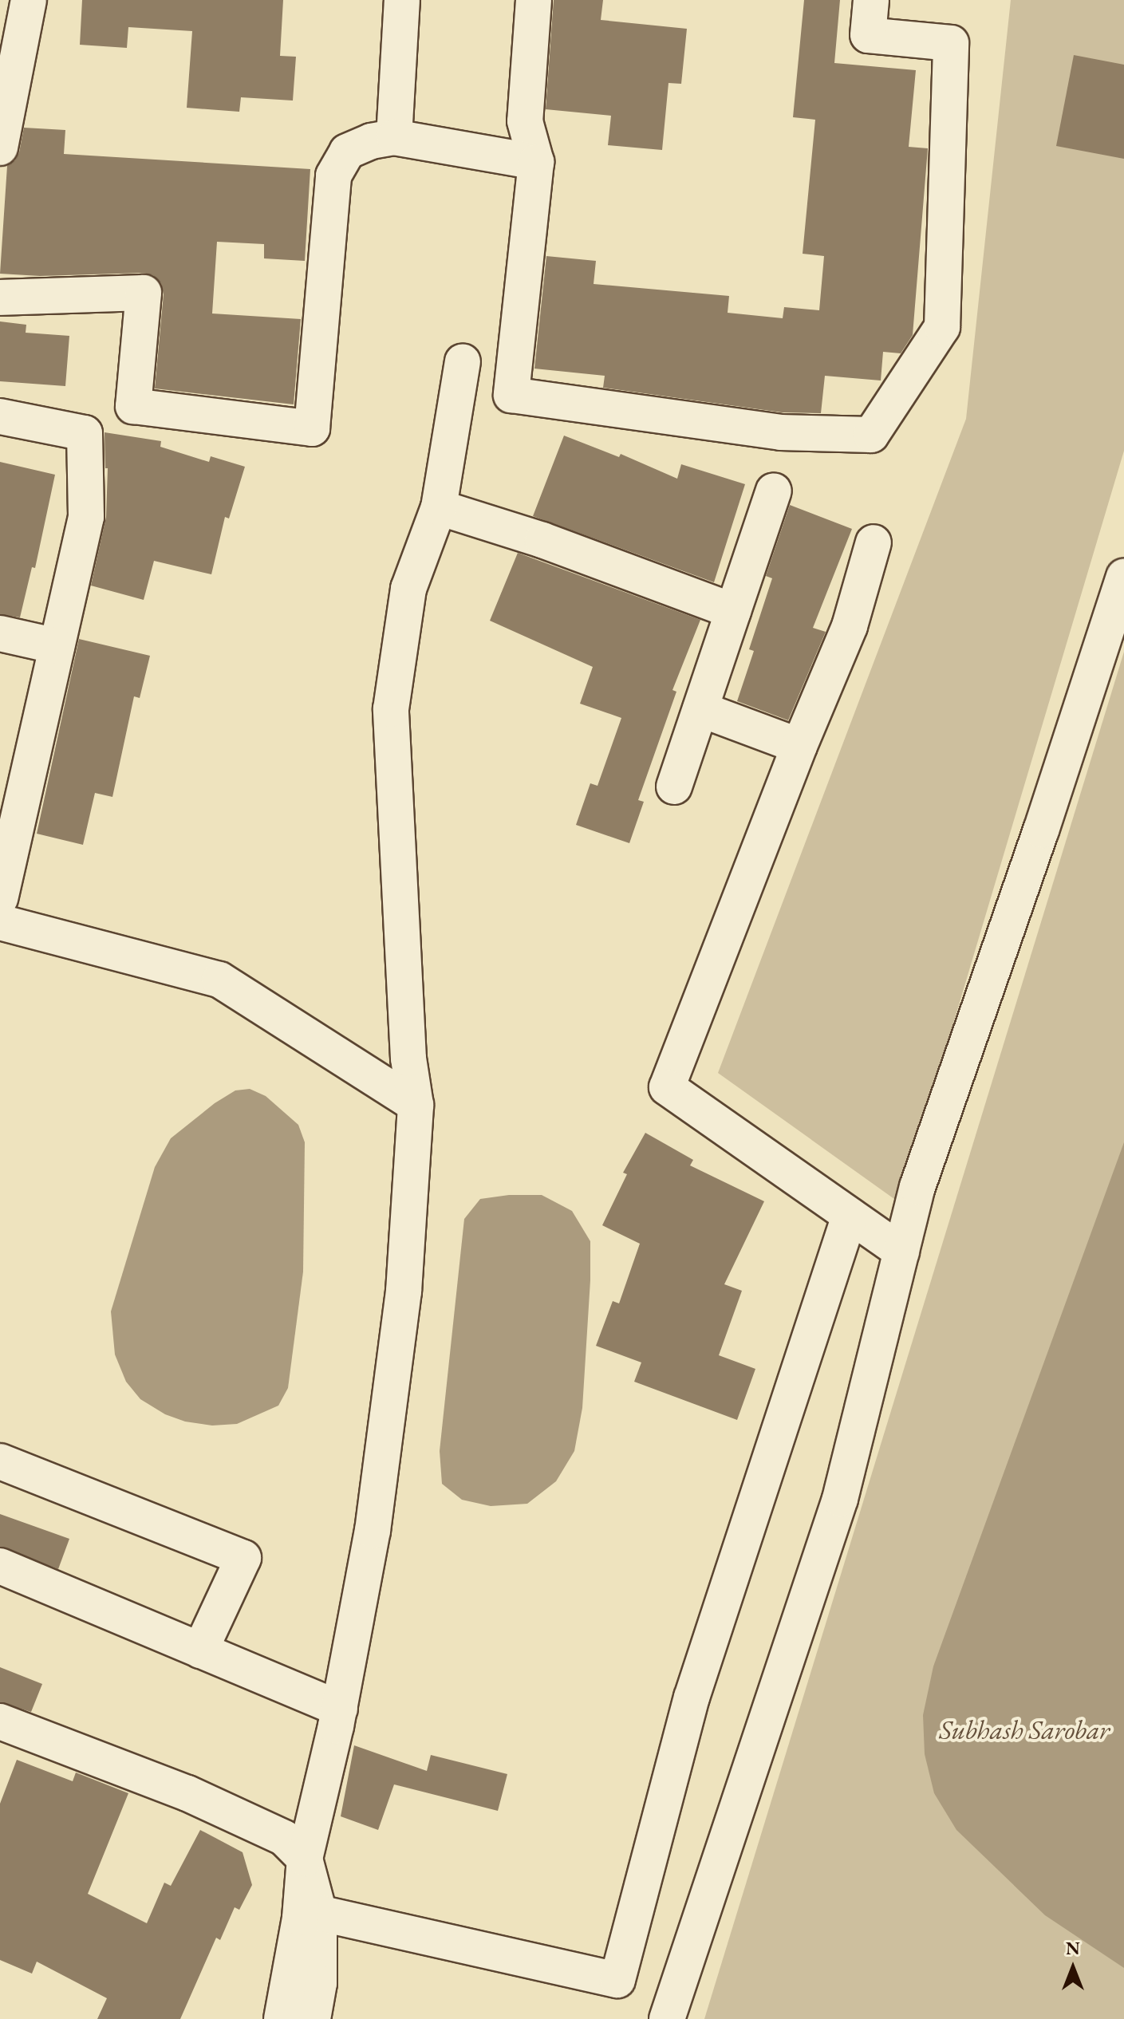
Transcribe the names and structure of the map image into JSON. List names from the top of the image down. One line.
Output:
{"water":["Subhash Sarobar"],"north":"top"}
